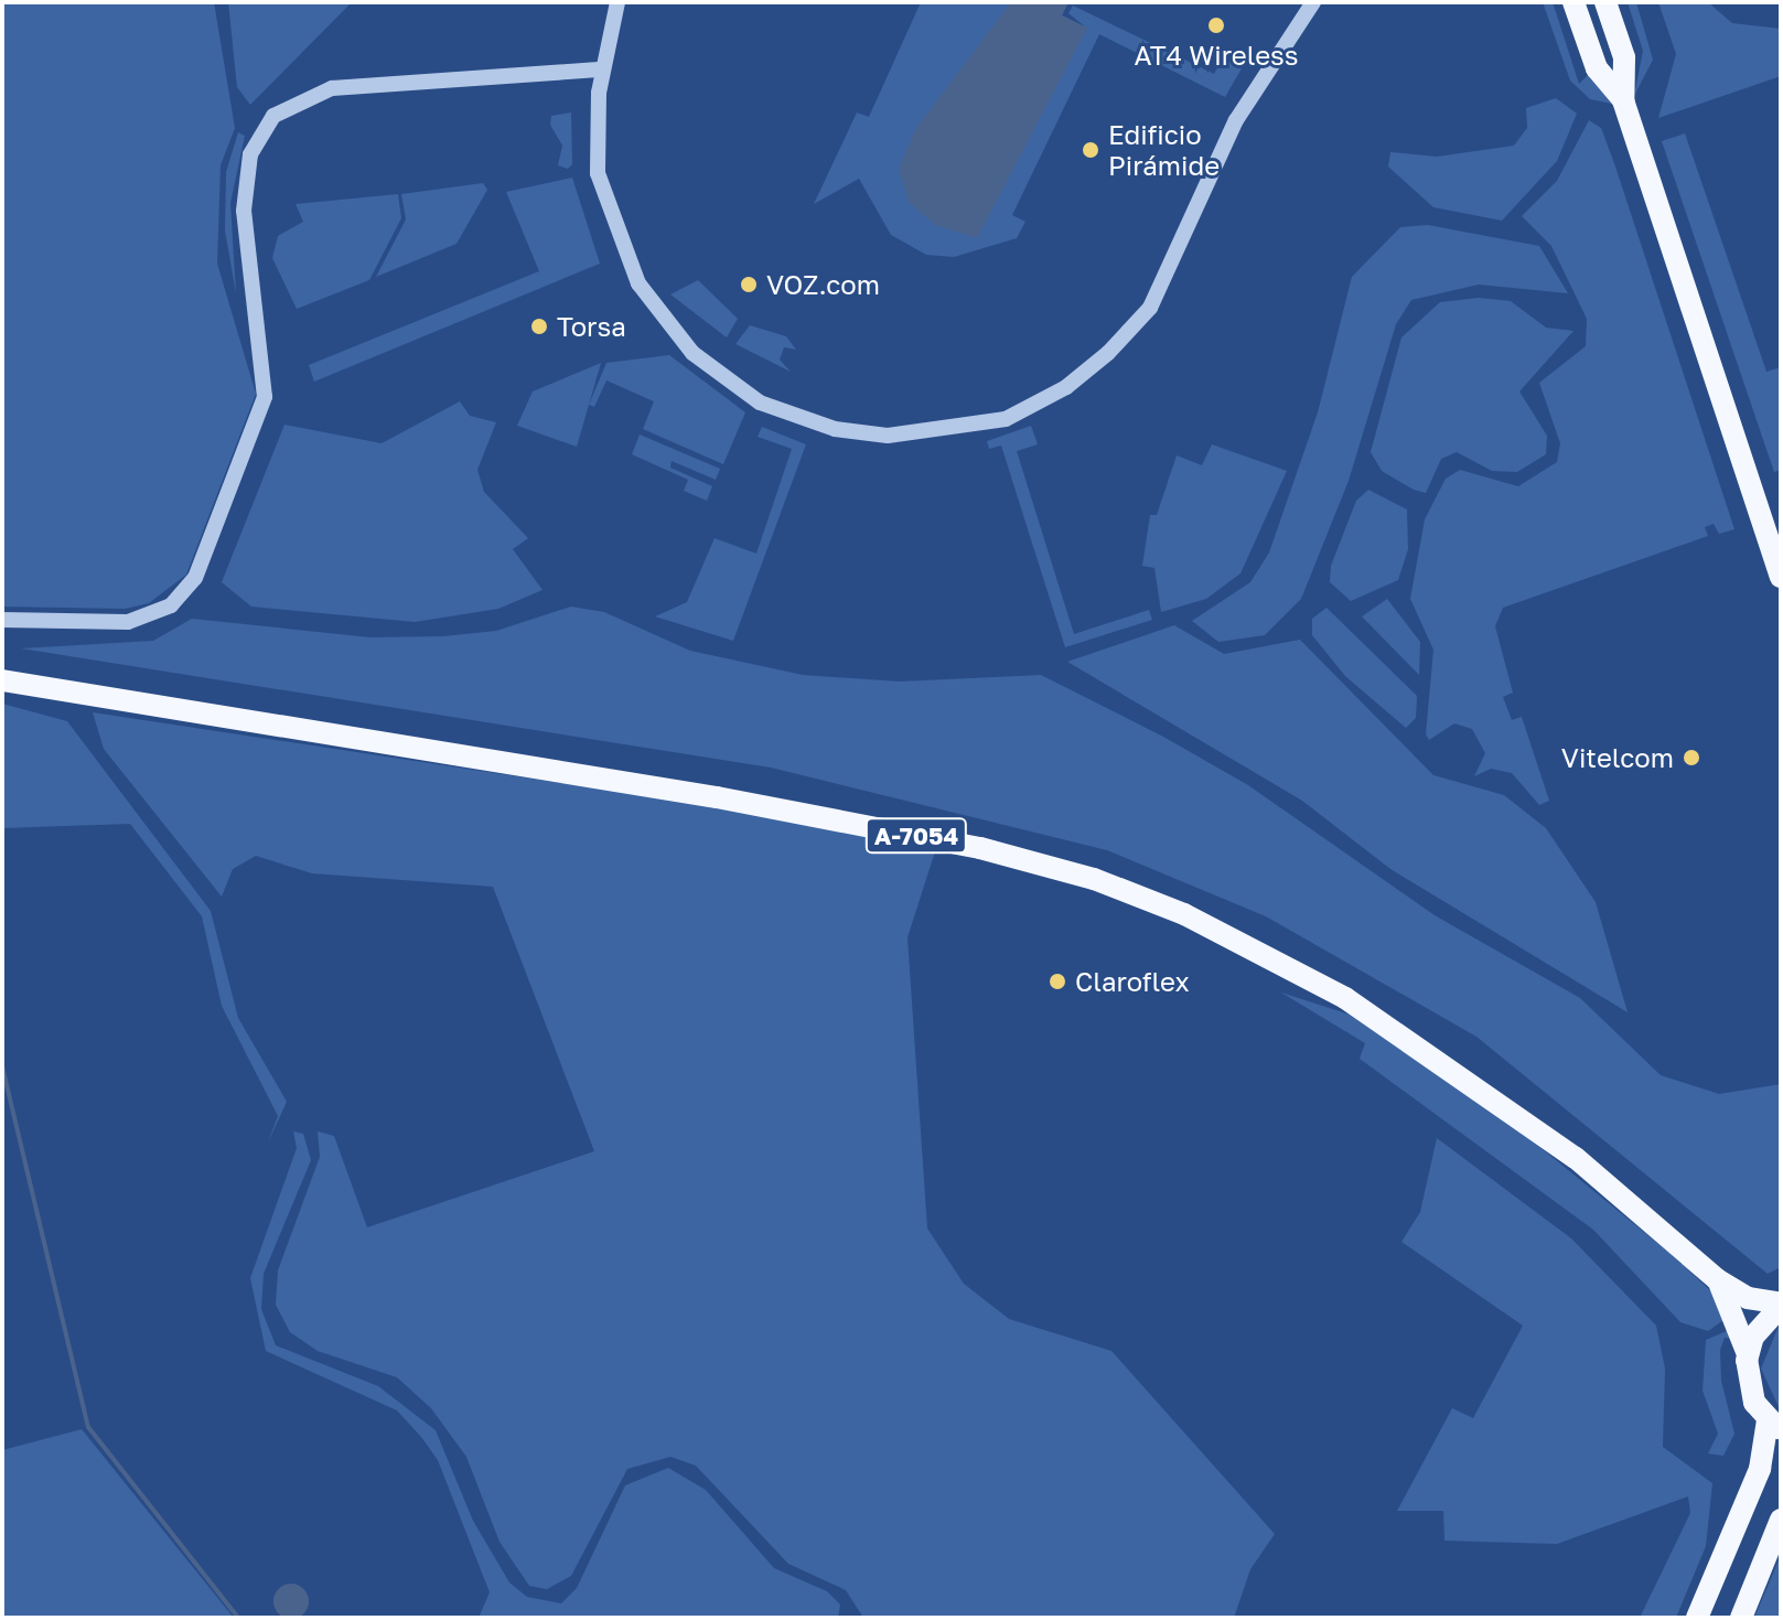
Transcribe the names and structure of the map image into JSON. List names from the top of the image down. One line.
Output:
{"streets":{"main road":["A-7054"]},"places":["AT4 Wireless","Edificio Pirámide","VOZ.com","Torsa","Vitelcom","Claroflex"]}
